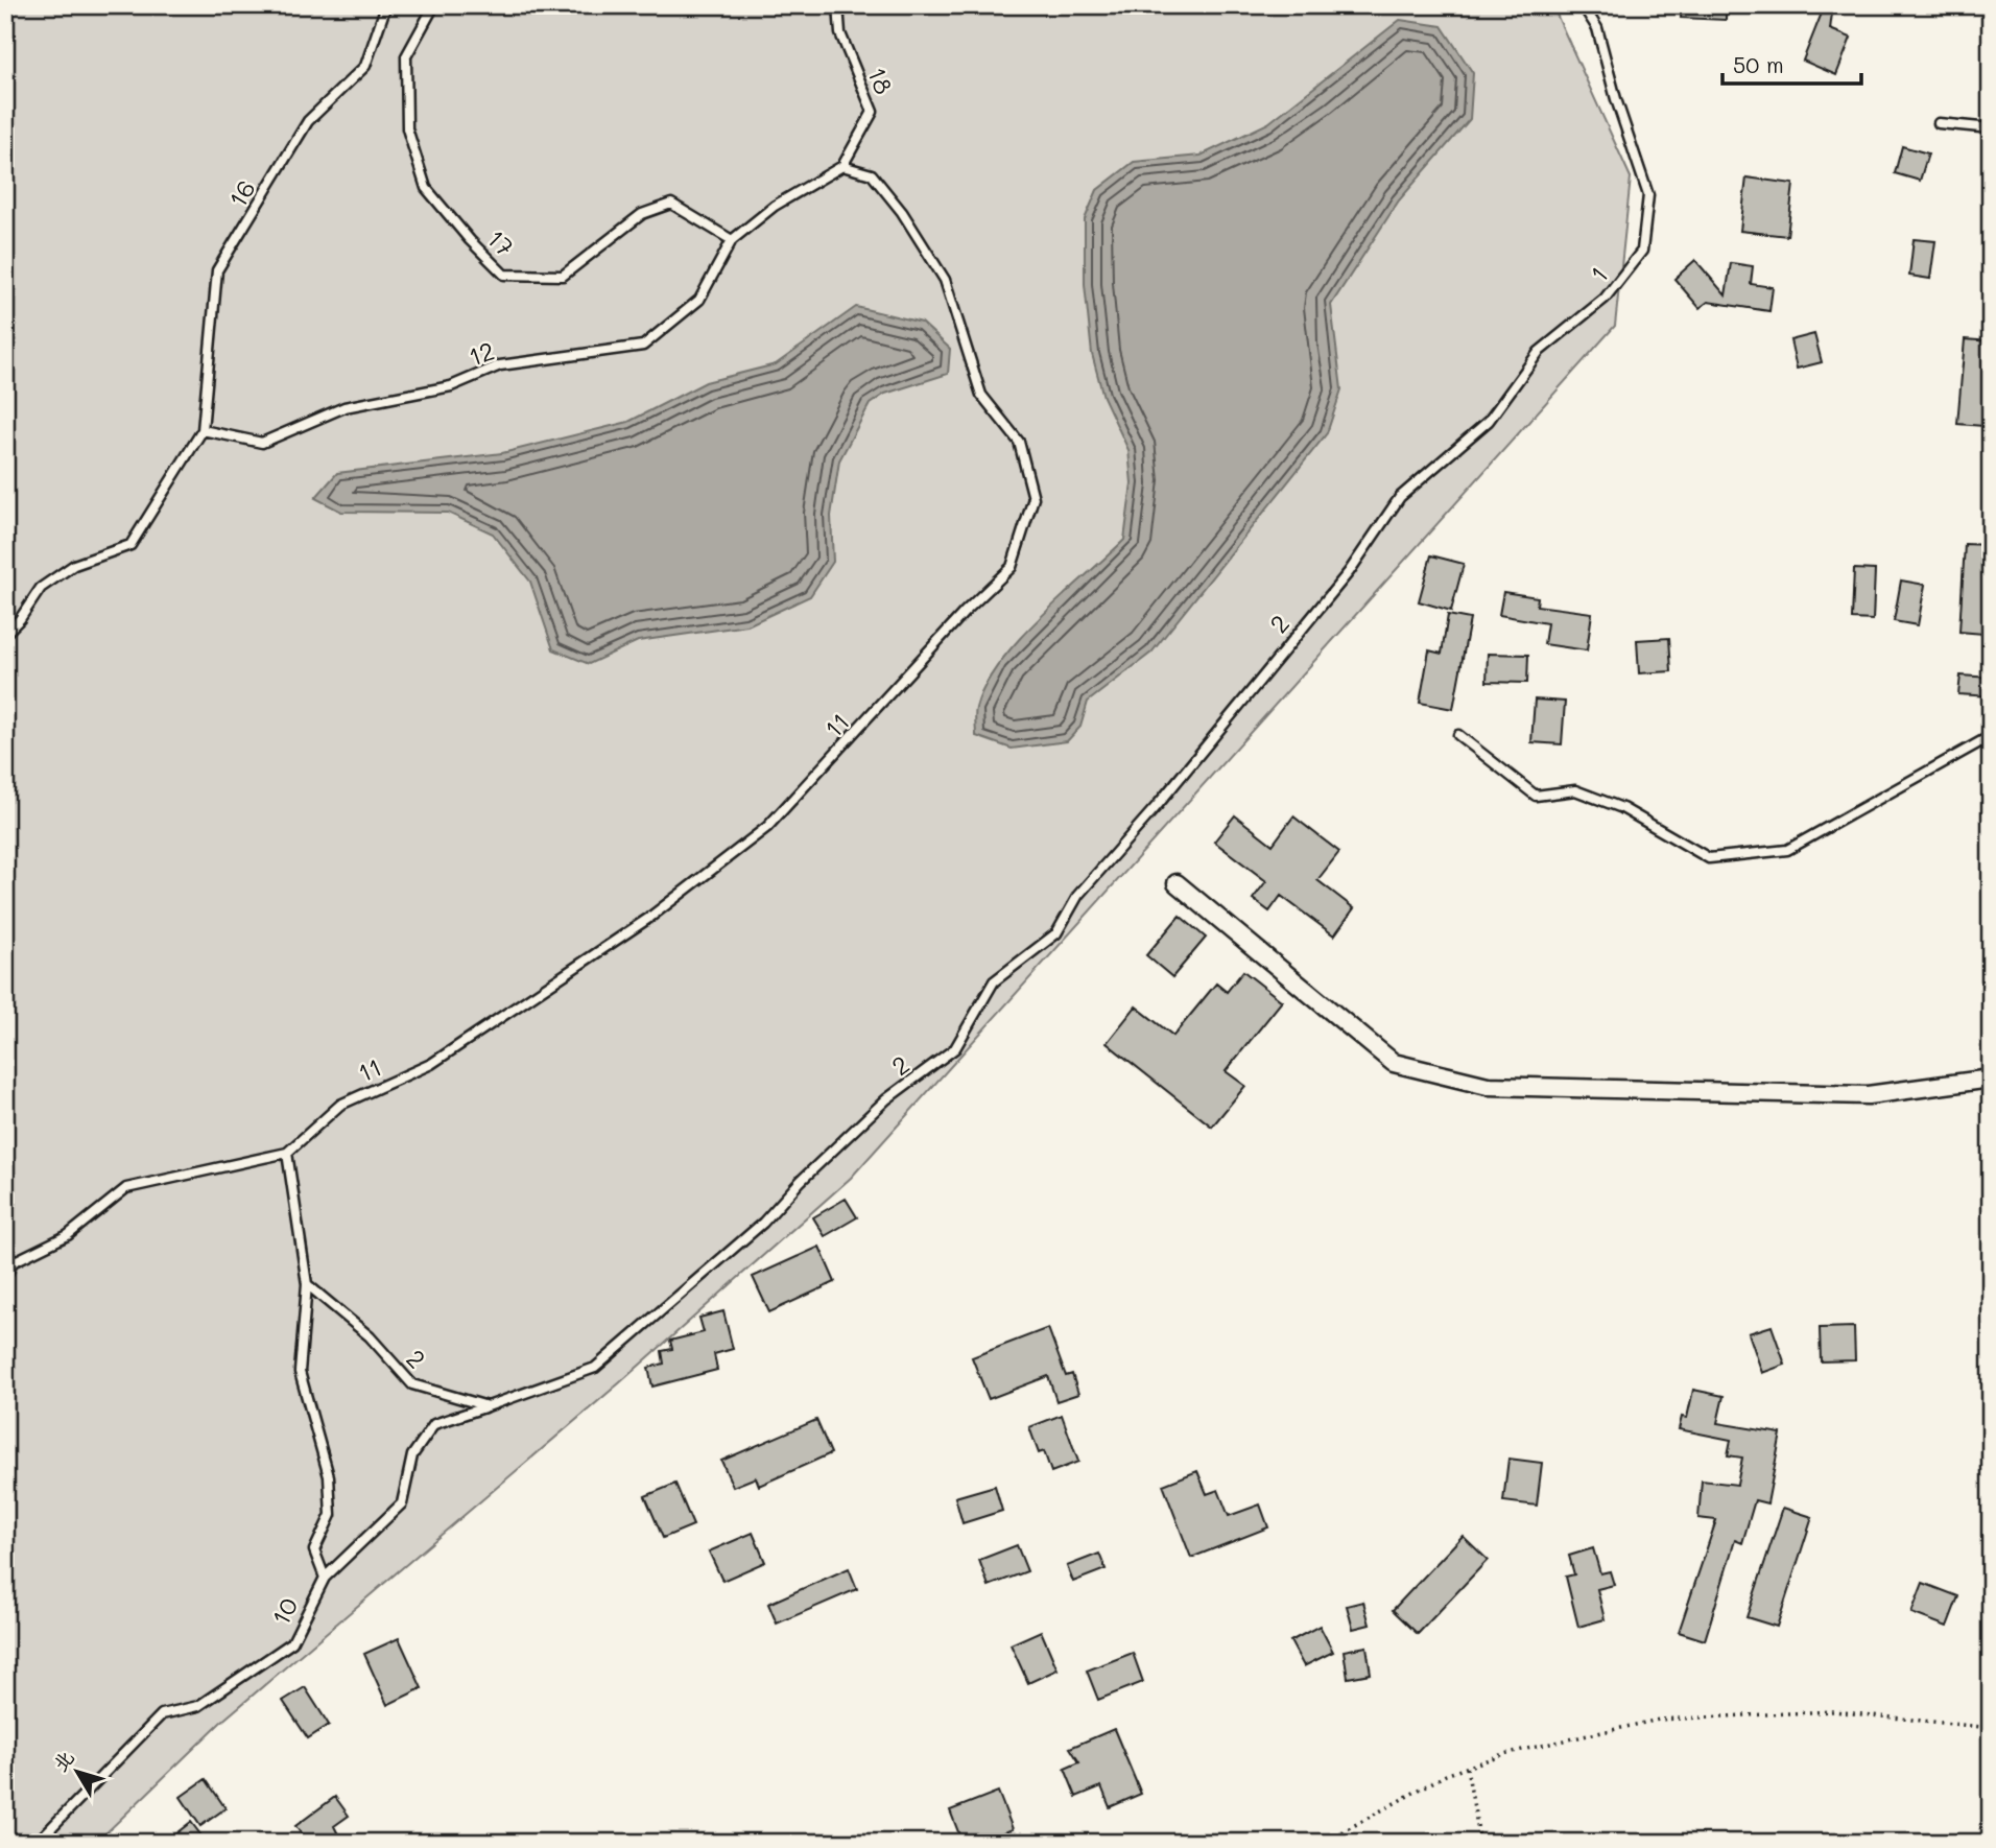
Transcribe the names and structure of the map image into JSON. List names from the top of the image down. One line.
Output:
{"streets":{"lane":["18","16","17","1","12","2","11","10"]},"crossings":[["18","11"],["16","12"],["17","12"],["1","2"],["2","10"],["11","10"]],"scale_bar":"50 m","north":"top left"}
